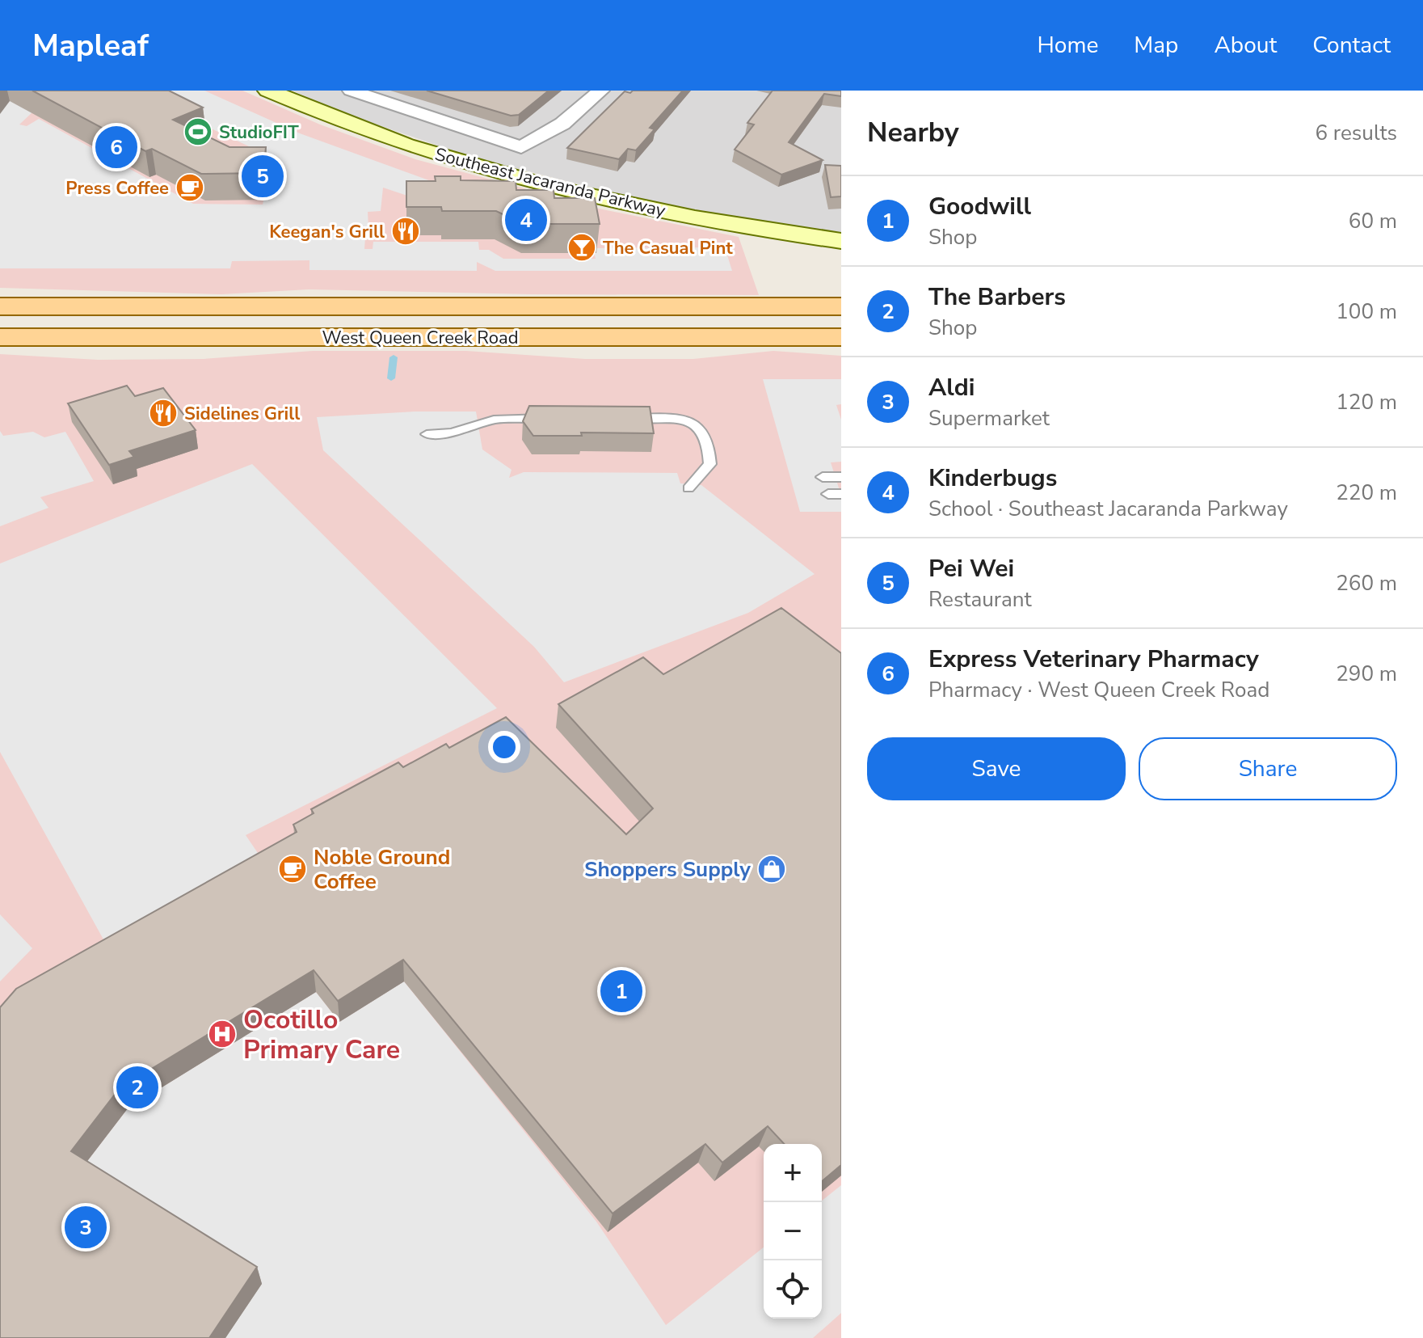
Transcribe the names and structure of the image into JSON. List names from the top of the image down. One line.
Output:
{"streets":{"main road":["West Queen Creek Road"],"street":["Southeast Jacaranda Parkway"]},"places":{"sports":["StudioFIT"],"cafe":["Press Coffee","Noble Ground Coffee"],"restaurant":["Keegan's Grill","Sidelines Grill"],"bar":["The Casual Pint"],"shop":["Shoppers Supply"],"hospital":["Ocotillo Primary Care"]},"page":{"header":"Mapleaf","nav":["Home","Map","About","Contact"],"heading":["Nearby","6 results"],"pins":["6","5","4","1","2","3"],"list":[{"mark":"1","name":"Goodwill","note":"Shop","value":"60 m"},{"mark":"2","name":"The Barbers","note":"Shop","value":"100 m"},{"mark":"3","name":"Aldi","note":"Supermarket","value":"120 m"},{"mark":"4","name":"Kinderbugs","note":"School · Southeast Jacaranda Parkway","value":"220 m"},{"mark":"5","name":"Pei Wei","note":"Restaurant","value":"260 m"},{"mark":"6","name":"Express Veterinary Pharmacy","note":"Pharmacy · West Queen Creek Road","value":"290 m"}],"buttons":["Save","Share"],"map_buttons":["+","−"]}}
